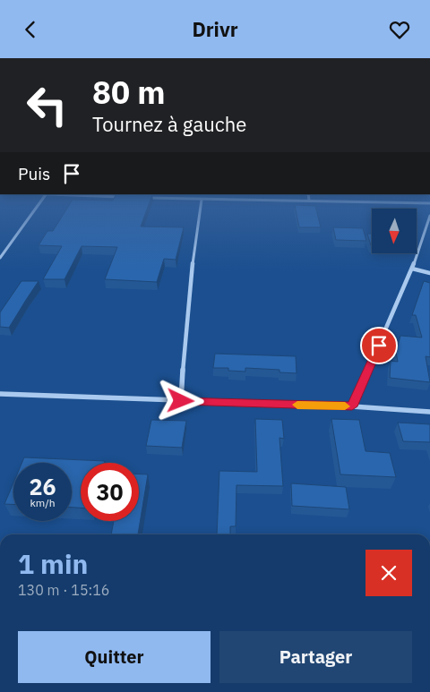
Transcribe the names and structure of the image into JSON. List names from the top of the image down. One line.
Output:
{"north":"bottom","page":{"header":"Drivr","turn":["80 m","Tournez à gauche"],"then":"Puis","speed":"26 km/h","limit":"30","heading":["1 min","130 m · 15:16"],"buttons":["Quitter","Partager"]}}
